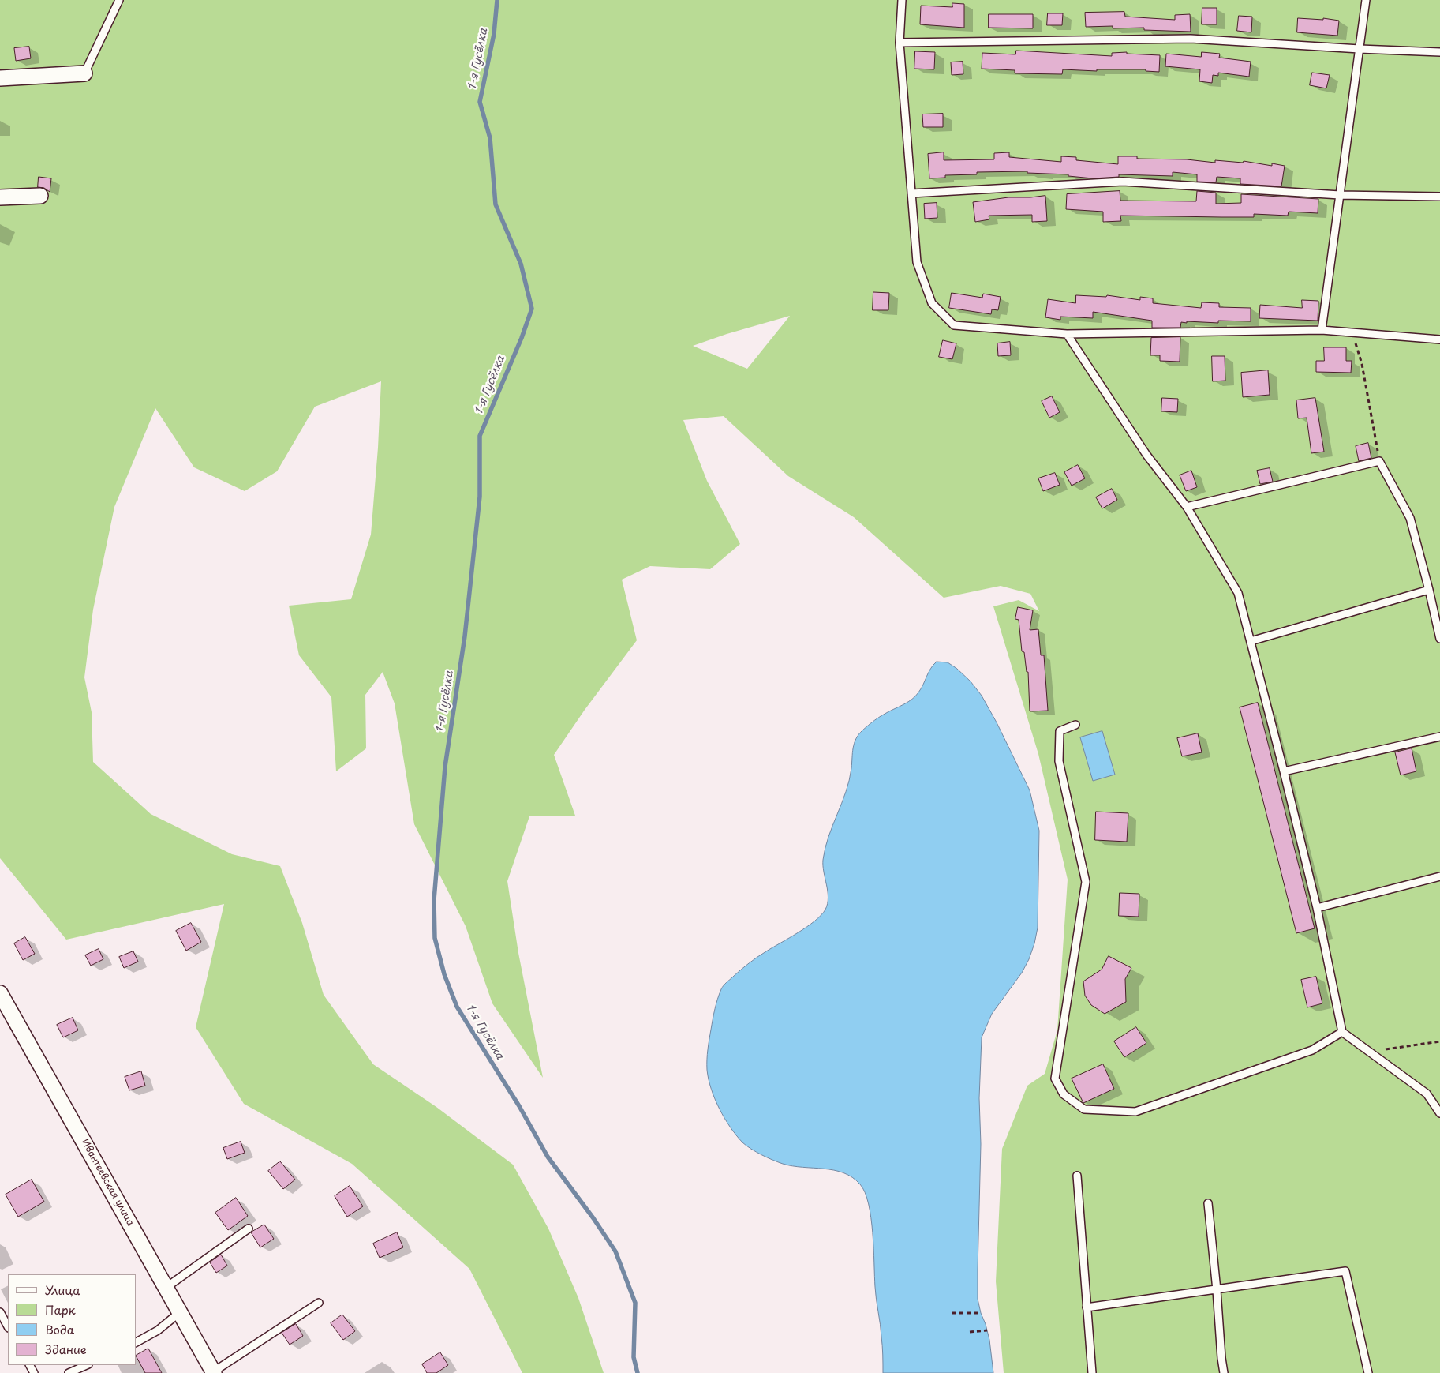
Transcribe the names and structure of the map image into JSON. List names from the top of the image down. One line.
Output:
{"streets":{"street":["Ивантеевская улица"]},"water":["1-я Гусёлка"],"legend":["Улица","Парк","Вода","Здание"]}
